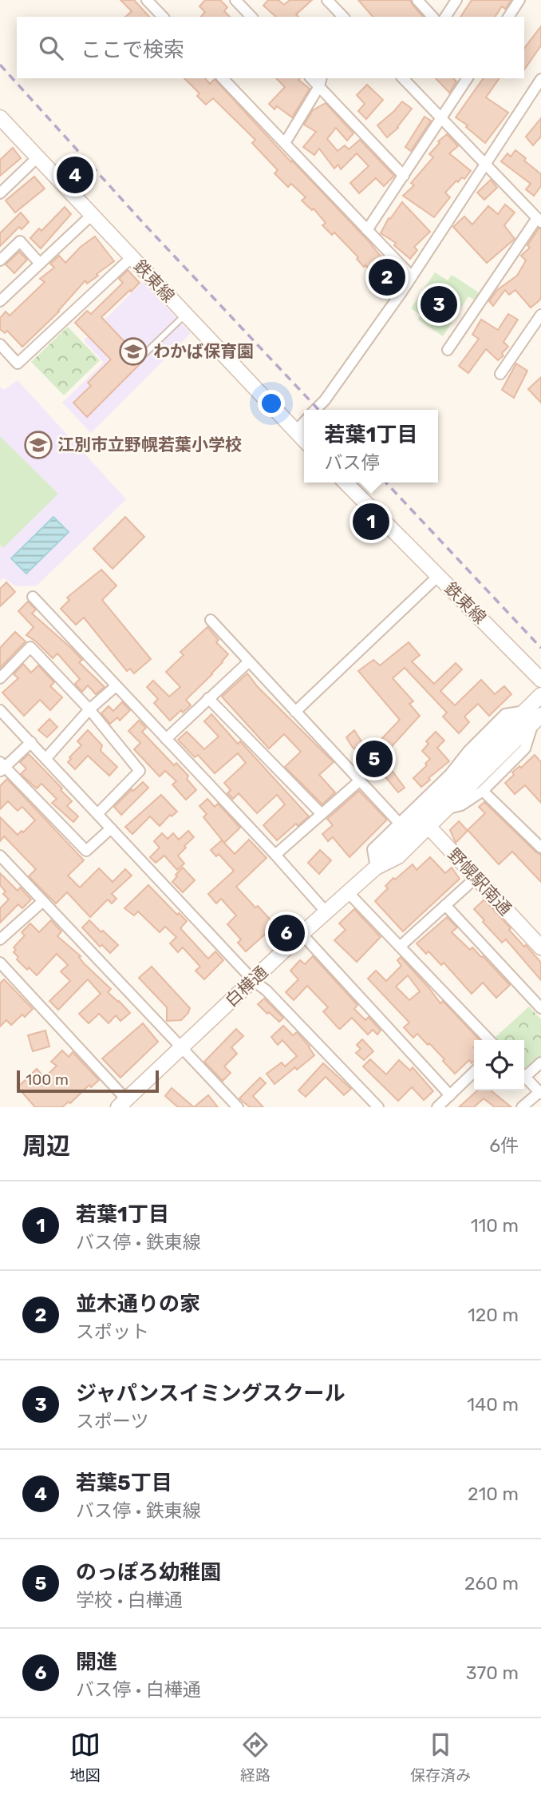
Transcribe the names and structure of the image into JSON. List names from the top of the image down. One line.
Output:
{"streets":{"street":["鉄東線","野幌駅南通","白樺通"]},"crossings":[["野幌駅南通","白樺通"]],"places":{"school or university":["わかば保育園","江別市立野幌若葉小学校"]},"scale_bar":"100 m","page":{"search":"ここで検索","pins":["4","2","3","1","5","6"],"popup":["若葉1丁目","バス停"],"scale":"100 m","heading":["周辺","6件"],"list":[{"mark":"1","name":"若葉1丁目","note":"バス停 · 鉄東線","value":"110 m"},{"mark":"2","name":"並木通りの家","note":"スポット","value":"120 m"},{"mark":"3","name":"ジャパンスイミングスクール","note":"スポーツ","value":"140 m"},{"mark":"4","name":"若葉5丁目","note":"バス停 · 鉄東線","value":"210 m"},{"mark":"5","name":"のっぽろ幼稚園","note":"学校 · 白樺通","value":"260 m"},{"mark":"6","name":"開進","note":"バス停 · 白樺通","value":"370 m"}],"nav":["地図","経路","保存済み"]}}
